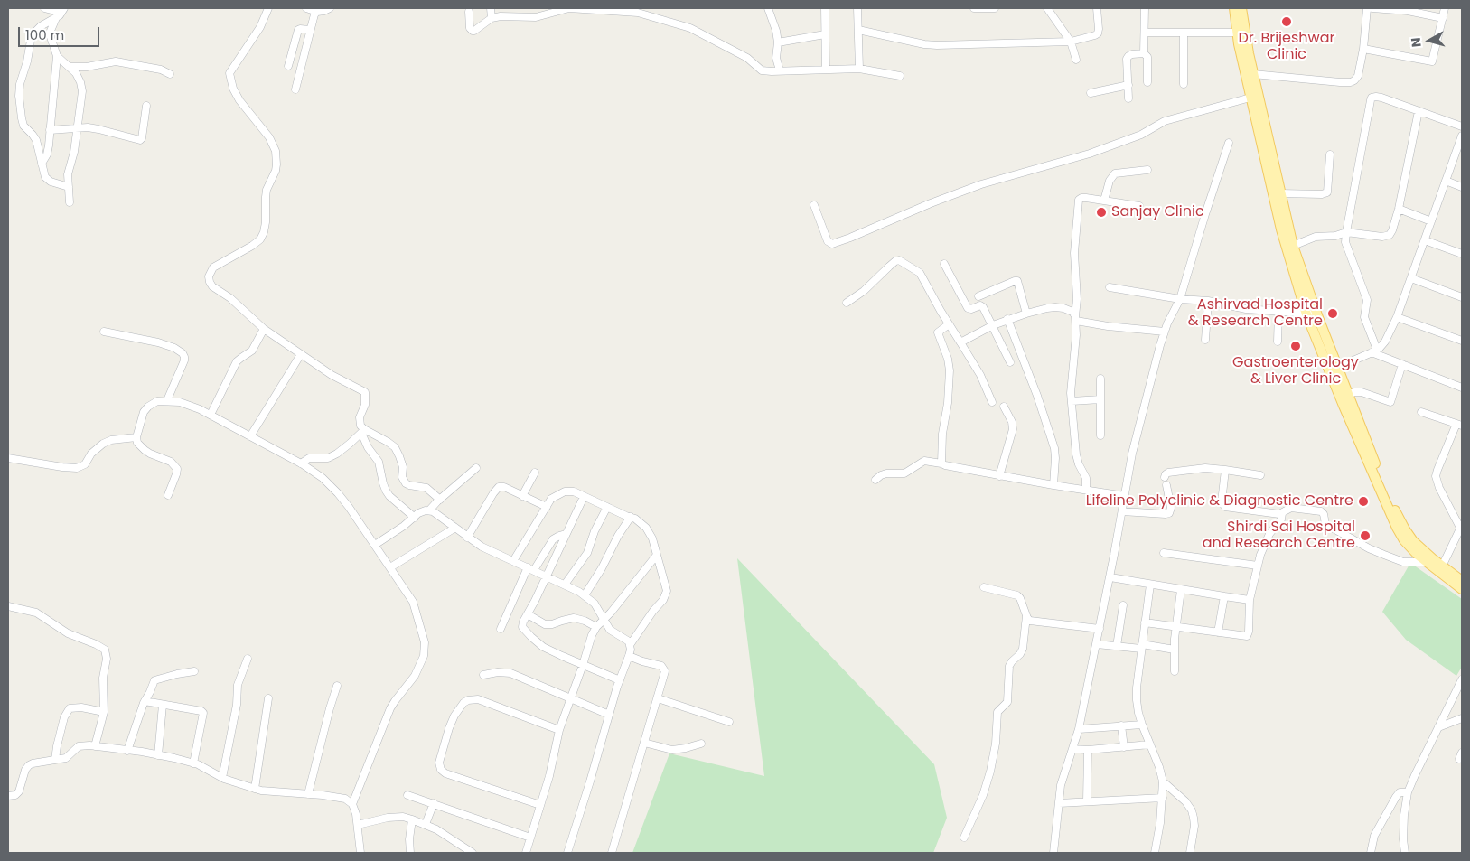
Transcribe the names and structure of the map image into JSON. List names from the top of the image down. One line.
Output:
{"places":["Dr. Brijeshwar Clinic","Sanjay Clinic","Ashirvad Hospital & Research Centre","Gastroenterology & Liver Clinic","Lifeline Polyclinic & Diagnostic Centre","Shirdi Sai Hospital and Research Centre"],"scale_bar":"100 m","north":"left"}
